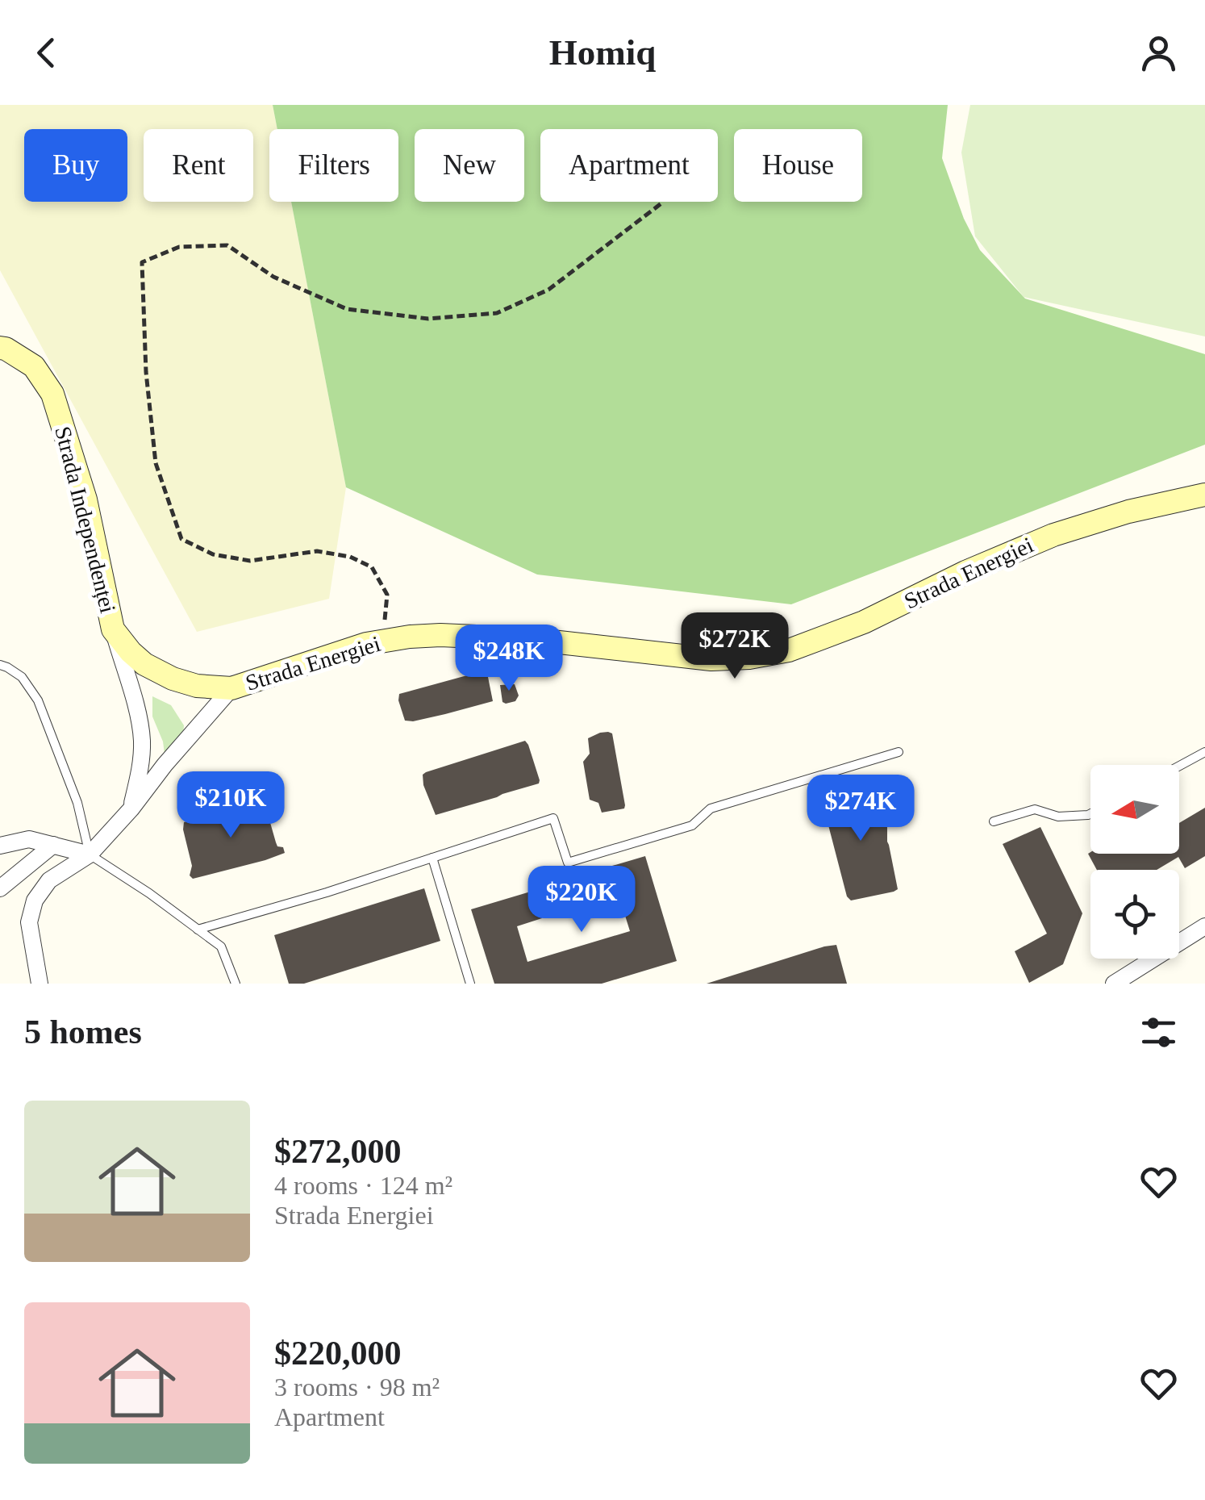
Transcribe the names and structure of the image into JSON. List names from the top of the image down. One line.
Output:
{"streets":{"street":["Strada Independenței","Strada Energiei"]},"crossings":[["Strada Independenței","Strada Energiei"]],"north":"left","page":{"header":"Homiq","chip":["Buy","Rent","Filters","New","Apartment","House"],"price":["$272K","$248K","$210K","$274K","$220K"],"heading":"5 homes","list":[{"name":"$272,000","note":"4 rooms · 124 m² · Strada Energiei"},{"name":"$220,000","note":"3 rooms · 98 m² · Apartment"}]}}
